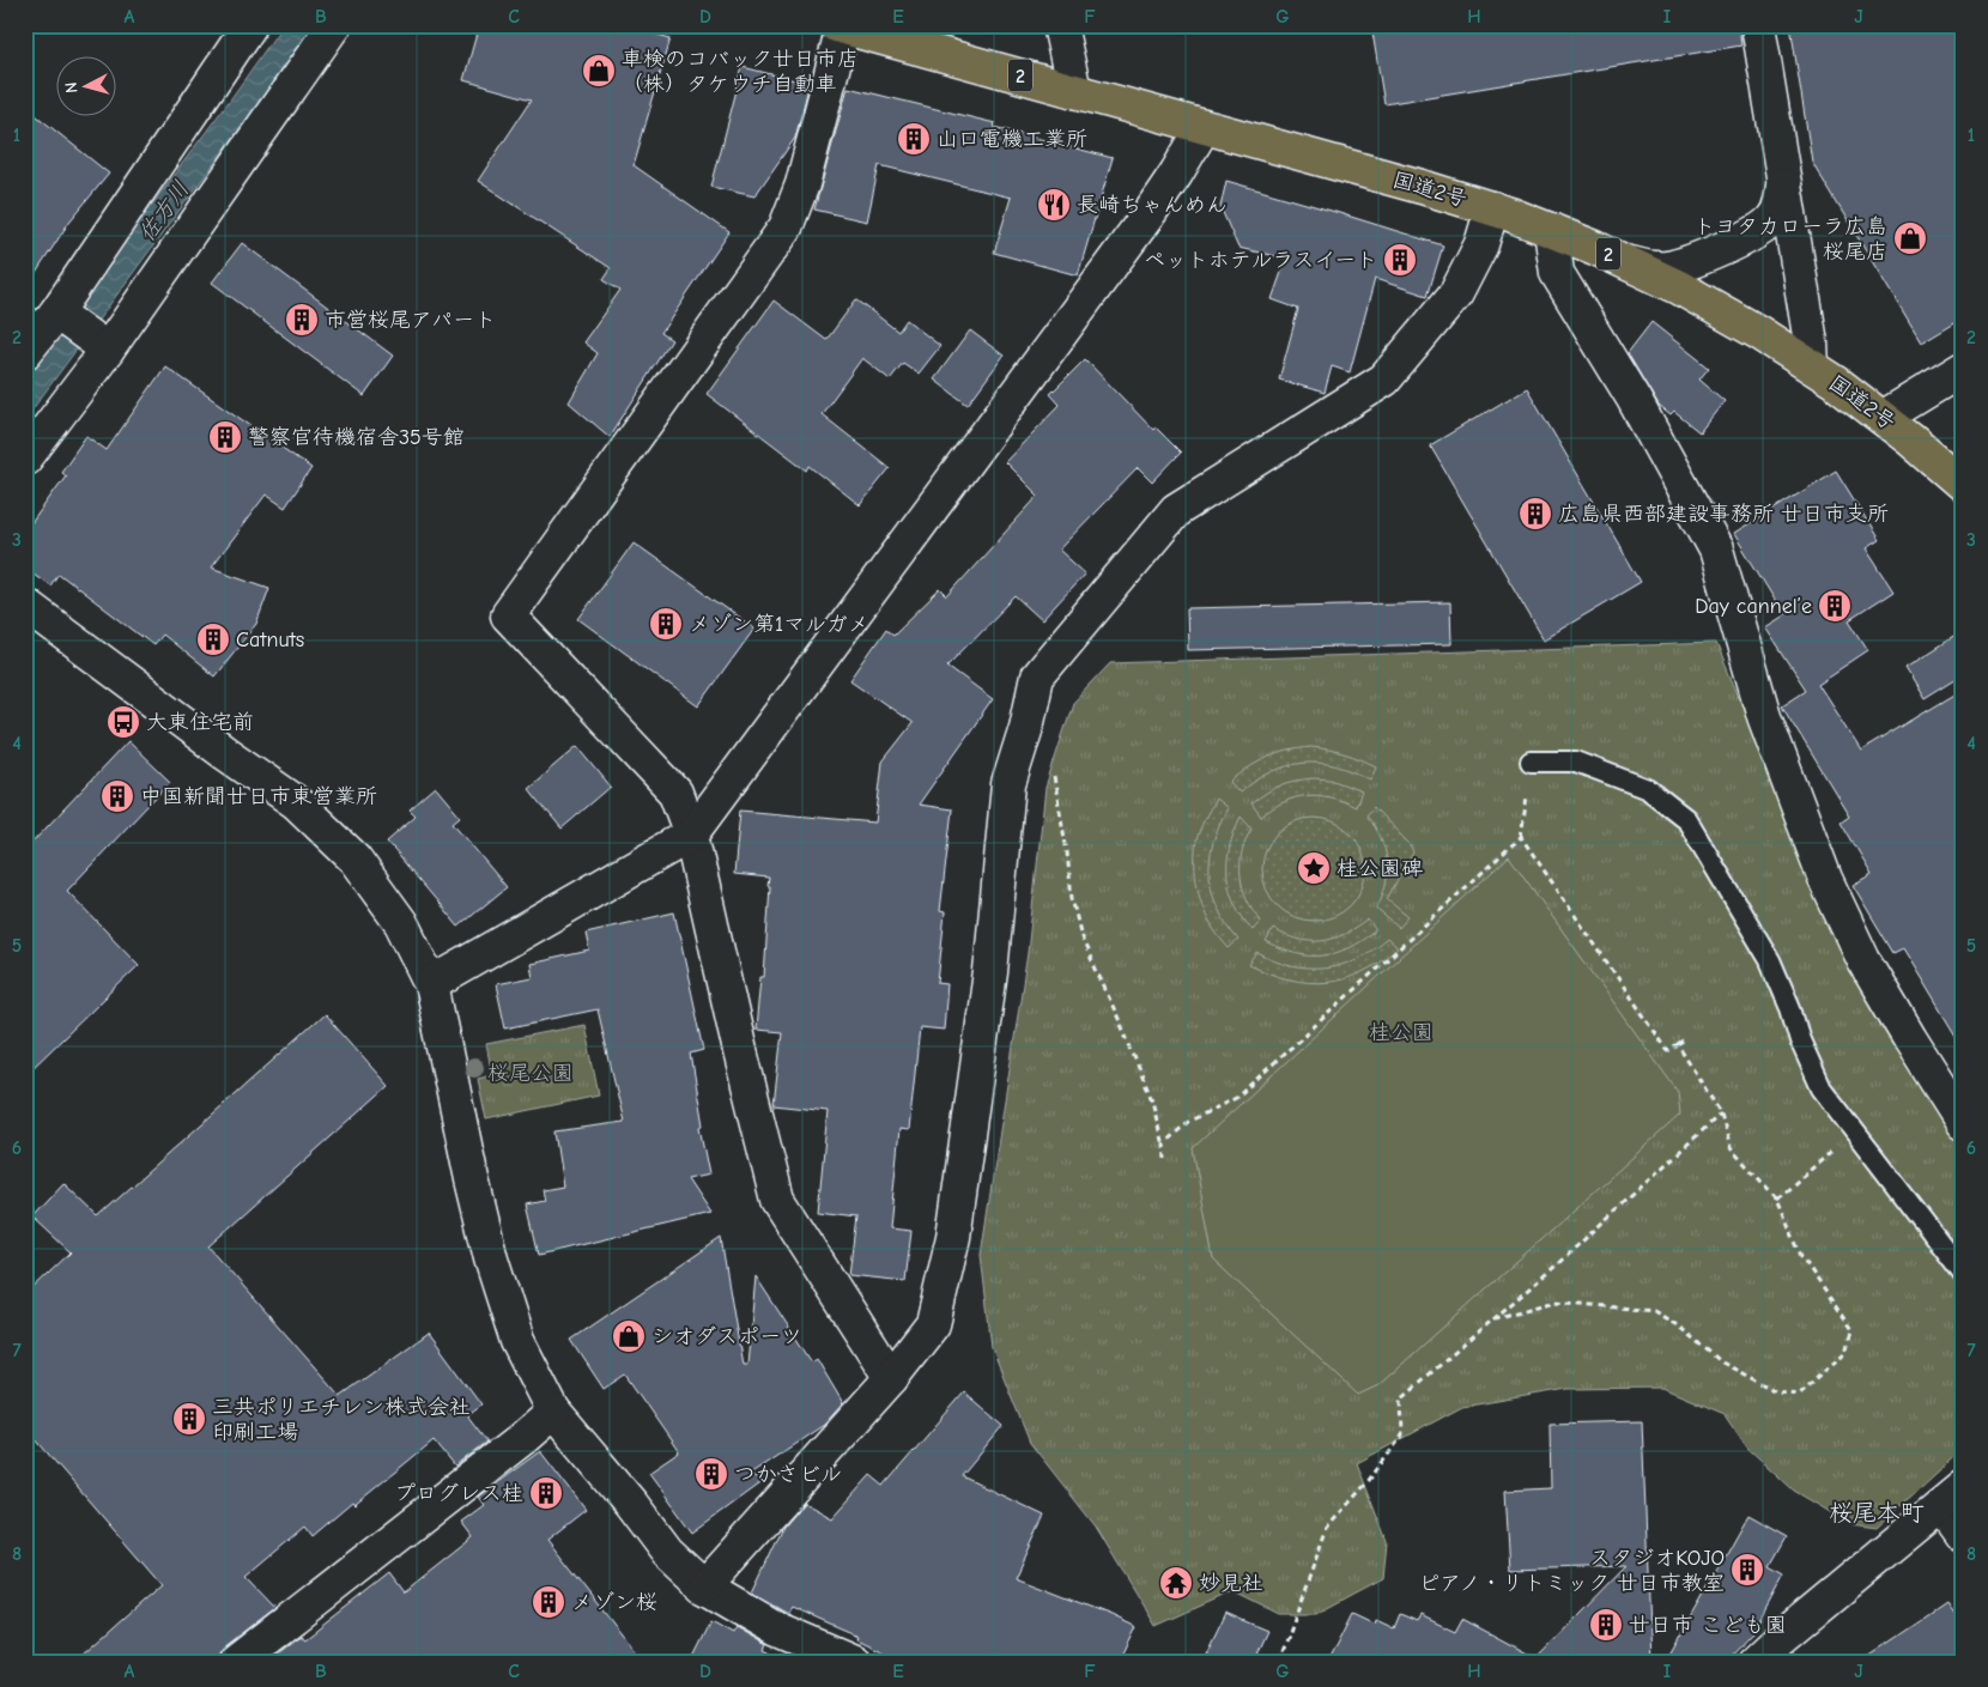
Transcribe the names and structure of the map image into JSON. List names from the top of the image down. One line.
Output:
{"streets":{"highway":["2","国道2号"]},"districts":["桜尾本町"],"water":["佐方川"],"parks":["桂公園","桜尾公園"],"places":{"shop":["車検のコバック廿日市店 （株）タケウチ自動車","トヨタカローラ広島 桜尾店","シオダスポーツ"],"building":["山口電機工業所","ペットホテルラスイート","市営桜尾アパート","警察官待機宿舎35号館","広島県西部建設事務所 廿日市支所","Day cannel’e","メゾン第1マルガメ","Catnuts","中国新聞廿日市東営業所","三共ポリエチレン株式会社 印刷工場","つかさビル","プログレス桂","スタジオKOJO ピアノ・リトミック 廿日市教室","メゾン桜","廿日市 こども園"],"restaurant":["長崎ちゃんめん"],"bus stop":["大東住宅前"],"place":["桂公園碑"],"temple":["妙見社"]},"north":"left","grid":{"columns":["A","B","C","D","E","F","G","H","I","J"],"rows":["1","2","3","4","5","6","7","8"]}}
